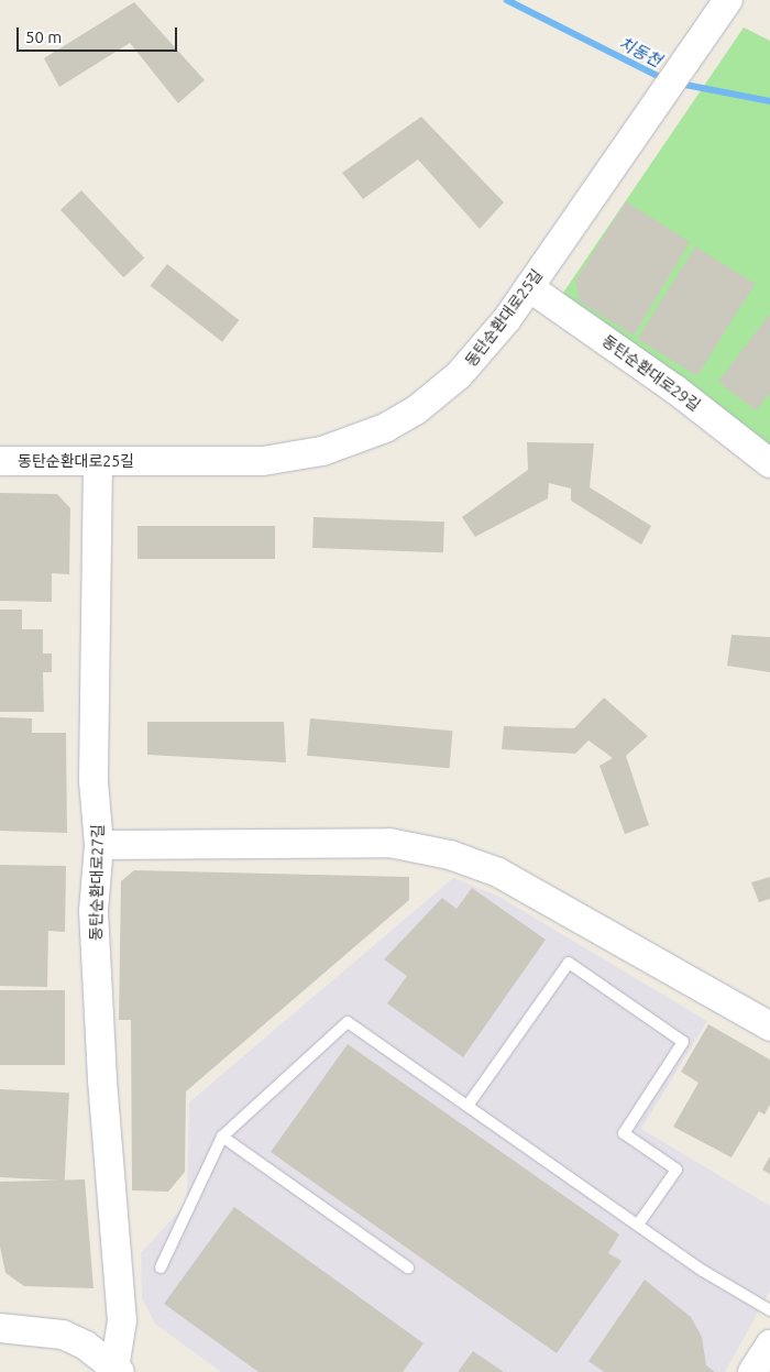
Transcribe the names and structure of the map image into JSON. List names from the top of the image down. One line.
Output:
{"streets":{"street":["동탄순환대로25길","동탄순환대로29길","동탄순환대로27길"]},"crossings":[["동탄순환대로25길","동탄순환대로29길"],["동탄순환대로25길","동탄순환대로27길"]],"water":["치동천"],"scale_bar":"50 m"}
